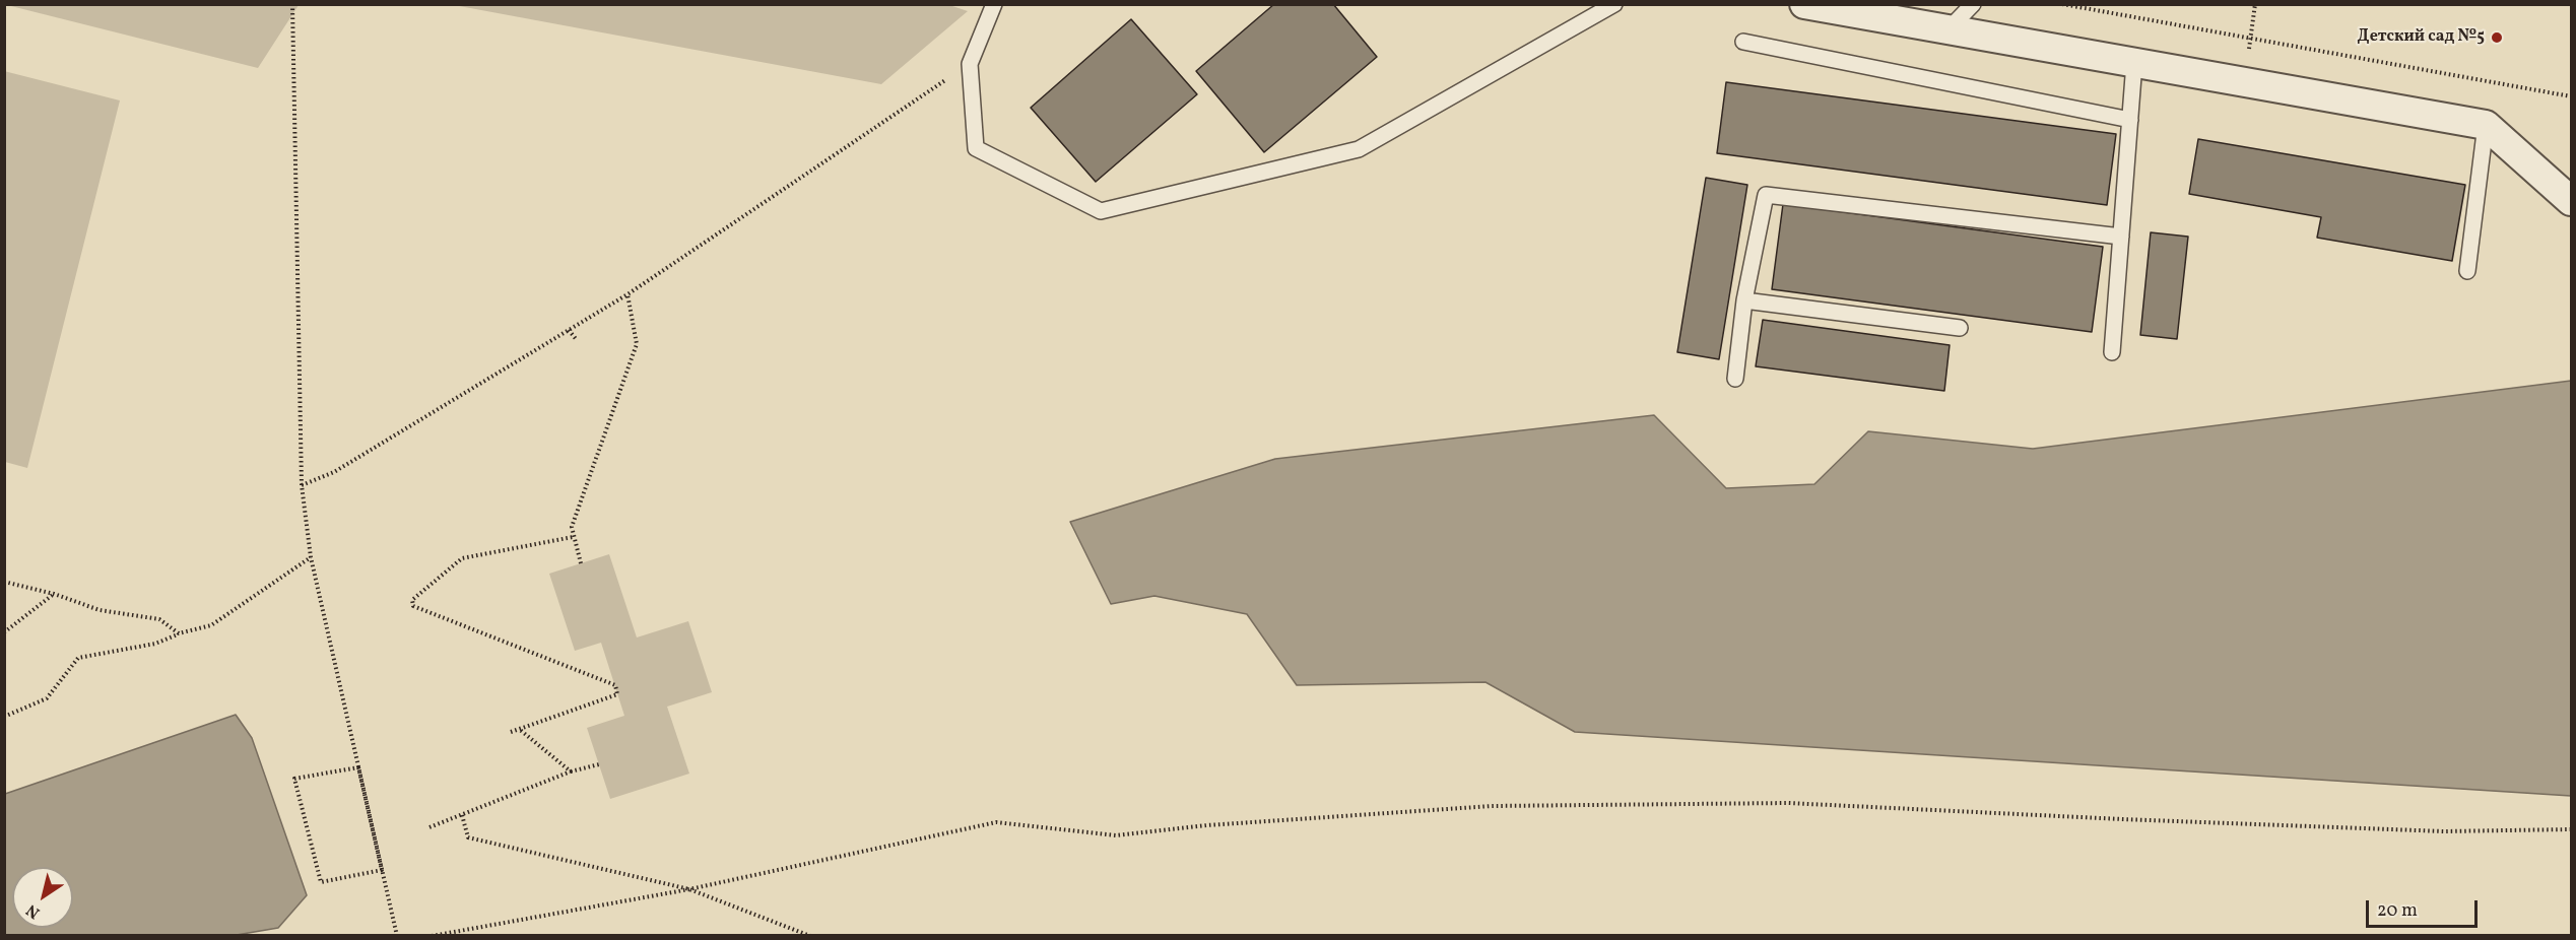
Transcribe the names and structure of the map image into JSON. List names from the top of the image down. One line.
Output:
{"places":["Детский сад №5"],"scale_bar":"20 m","north":"bottom left"}
